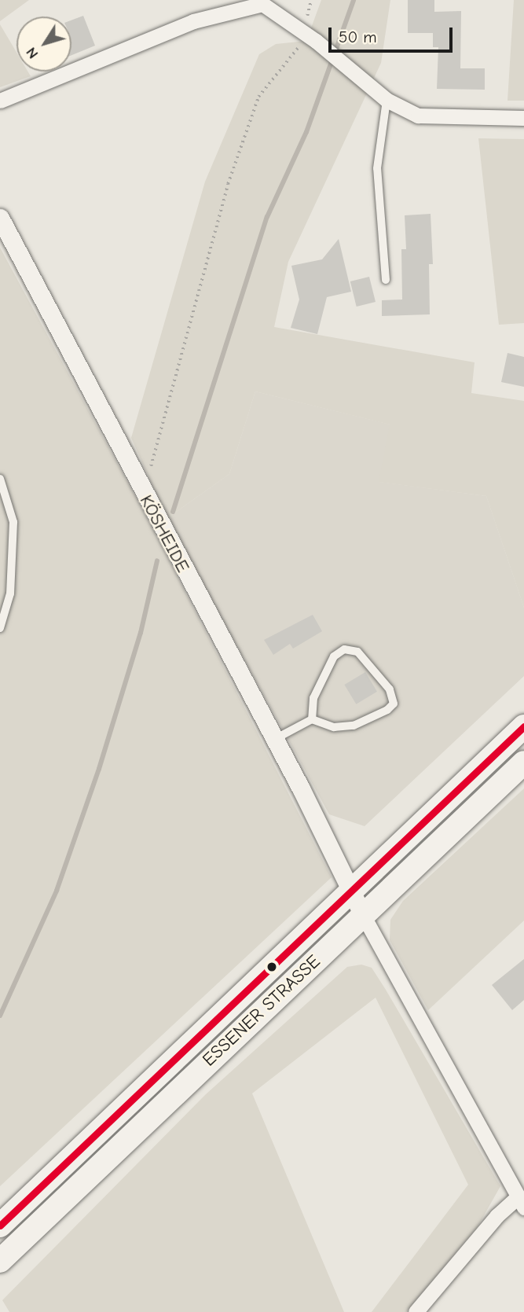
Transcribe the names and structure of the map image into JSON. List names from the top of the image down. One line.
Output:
{"streets":{"main road":["ESSENER STRASSE"],"street":["KÖSHEIDE"]},"crossings":[["KÖSHEIDE","ESSENER STRASSE"]],"scale_bar":"50 m","north":"bottom left"}
